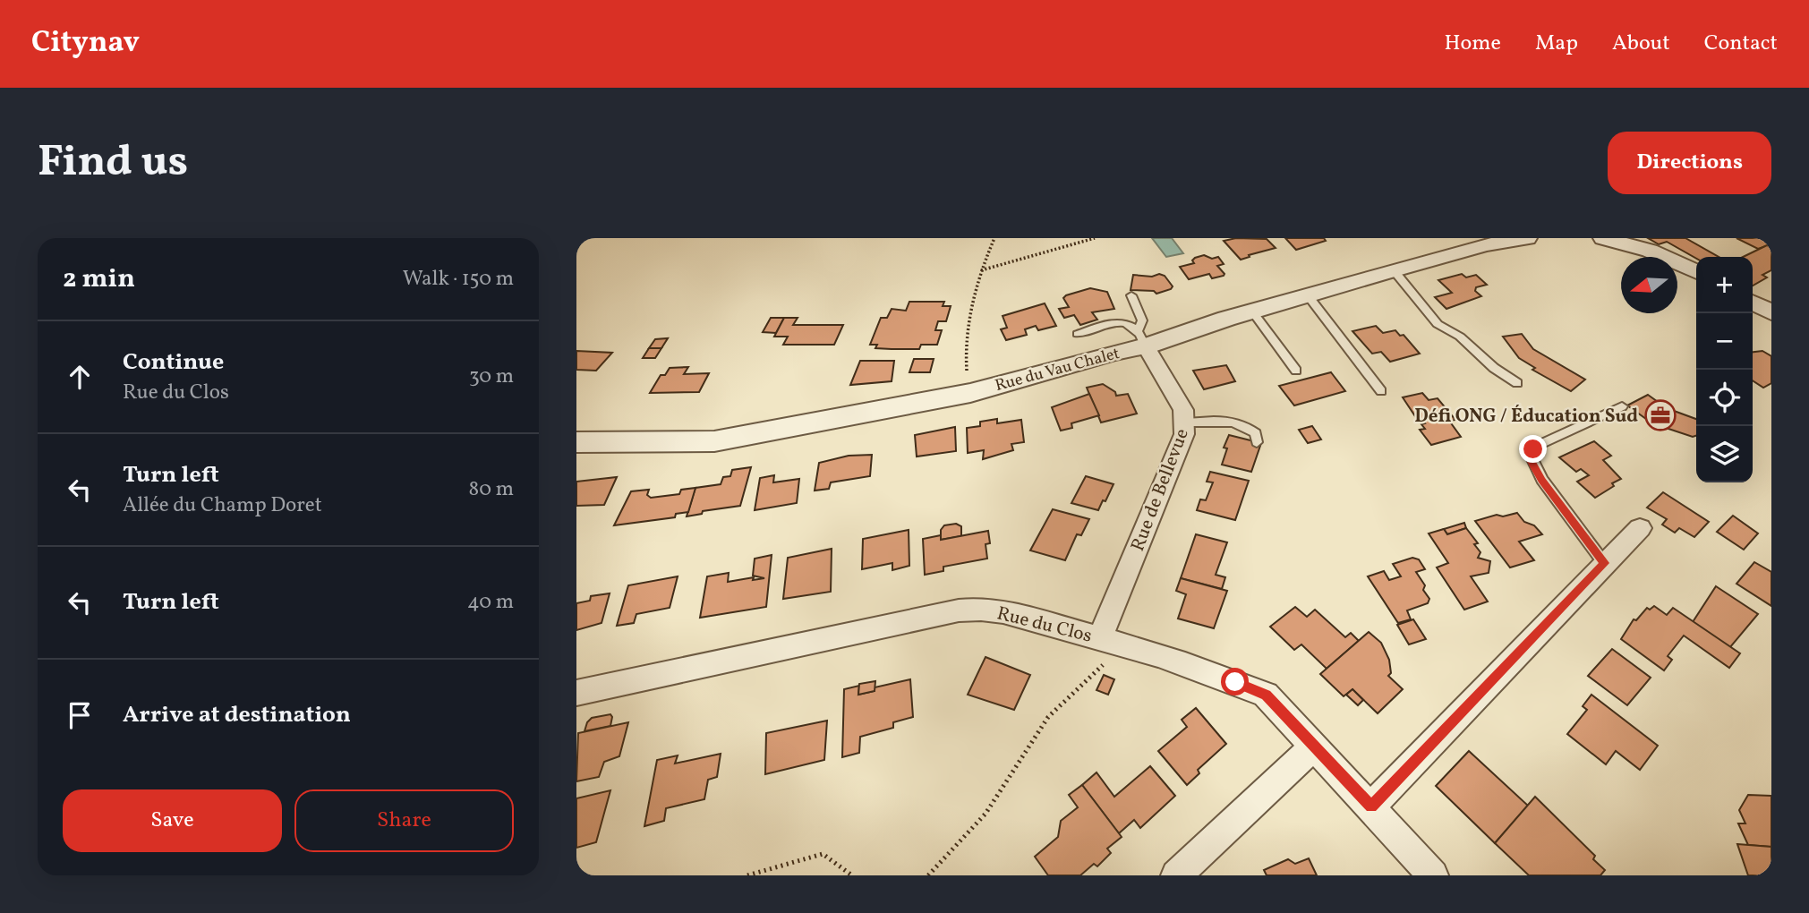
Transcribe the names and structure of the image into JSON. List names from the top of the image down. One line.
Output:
{"streets":{"street":["Rue du Vau Chalet","Rue de Bellevue","Rue du Clos"]},"crossings":[["Rue du Vau Chalet","Rue de Bellevue"],["Rue de Bellevue","Rue du Clos"]],"places":{"office":["Défi ONG / Éducation Sud"]},"north":"left","page":{"header":"Citynav","nav":["Home","Map","About","Contact"],"buttons":["Directions",["Save","Share"]],"title":"Find us","heading":["2 min","Walk · 150 m"],"map_buttons":["+","−"],"list":[["Continue","Rue du Clos","30 m"],["Turn left","Allée du Champ Doret","80 m"],["Turn left","40 m"],"Arrive at destination"]}}
